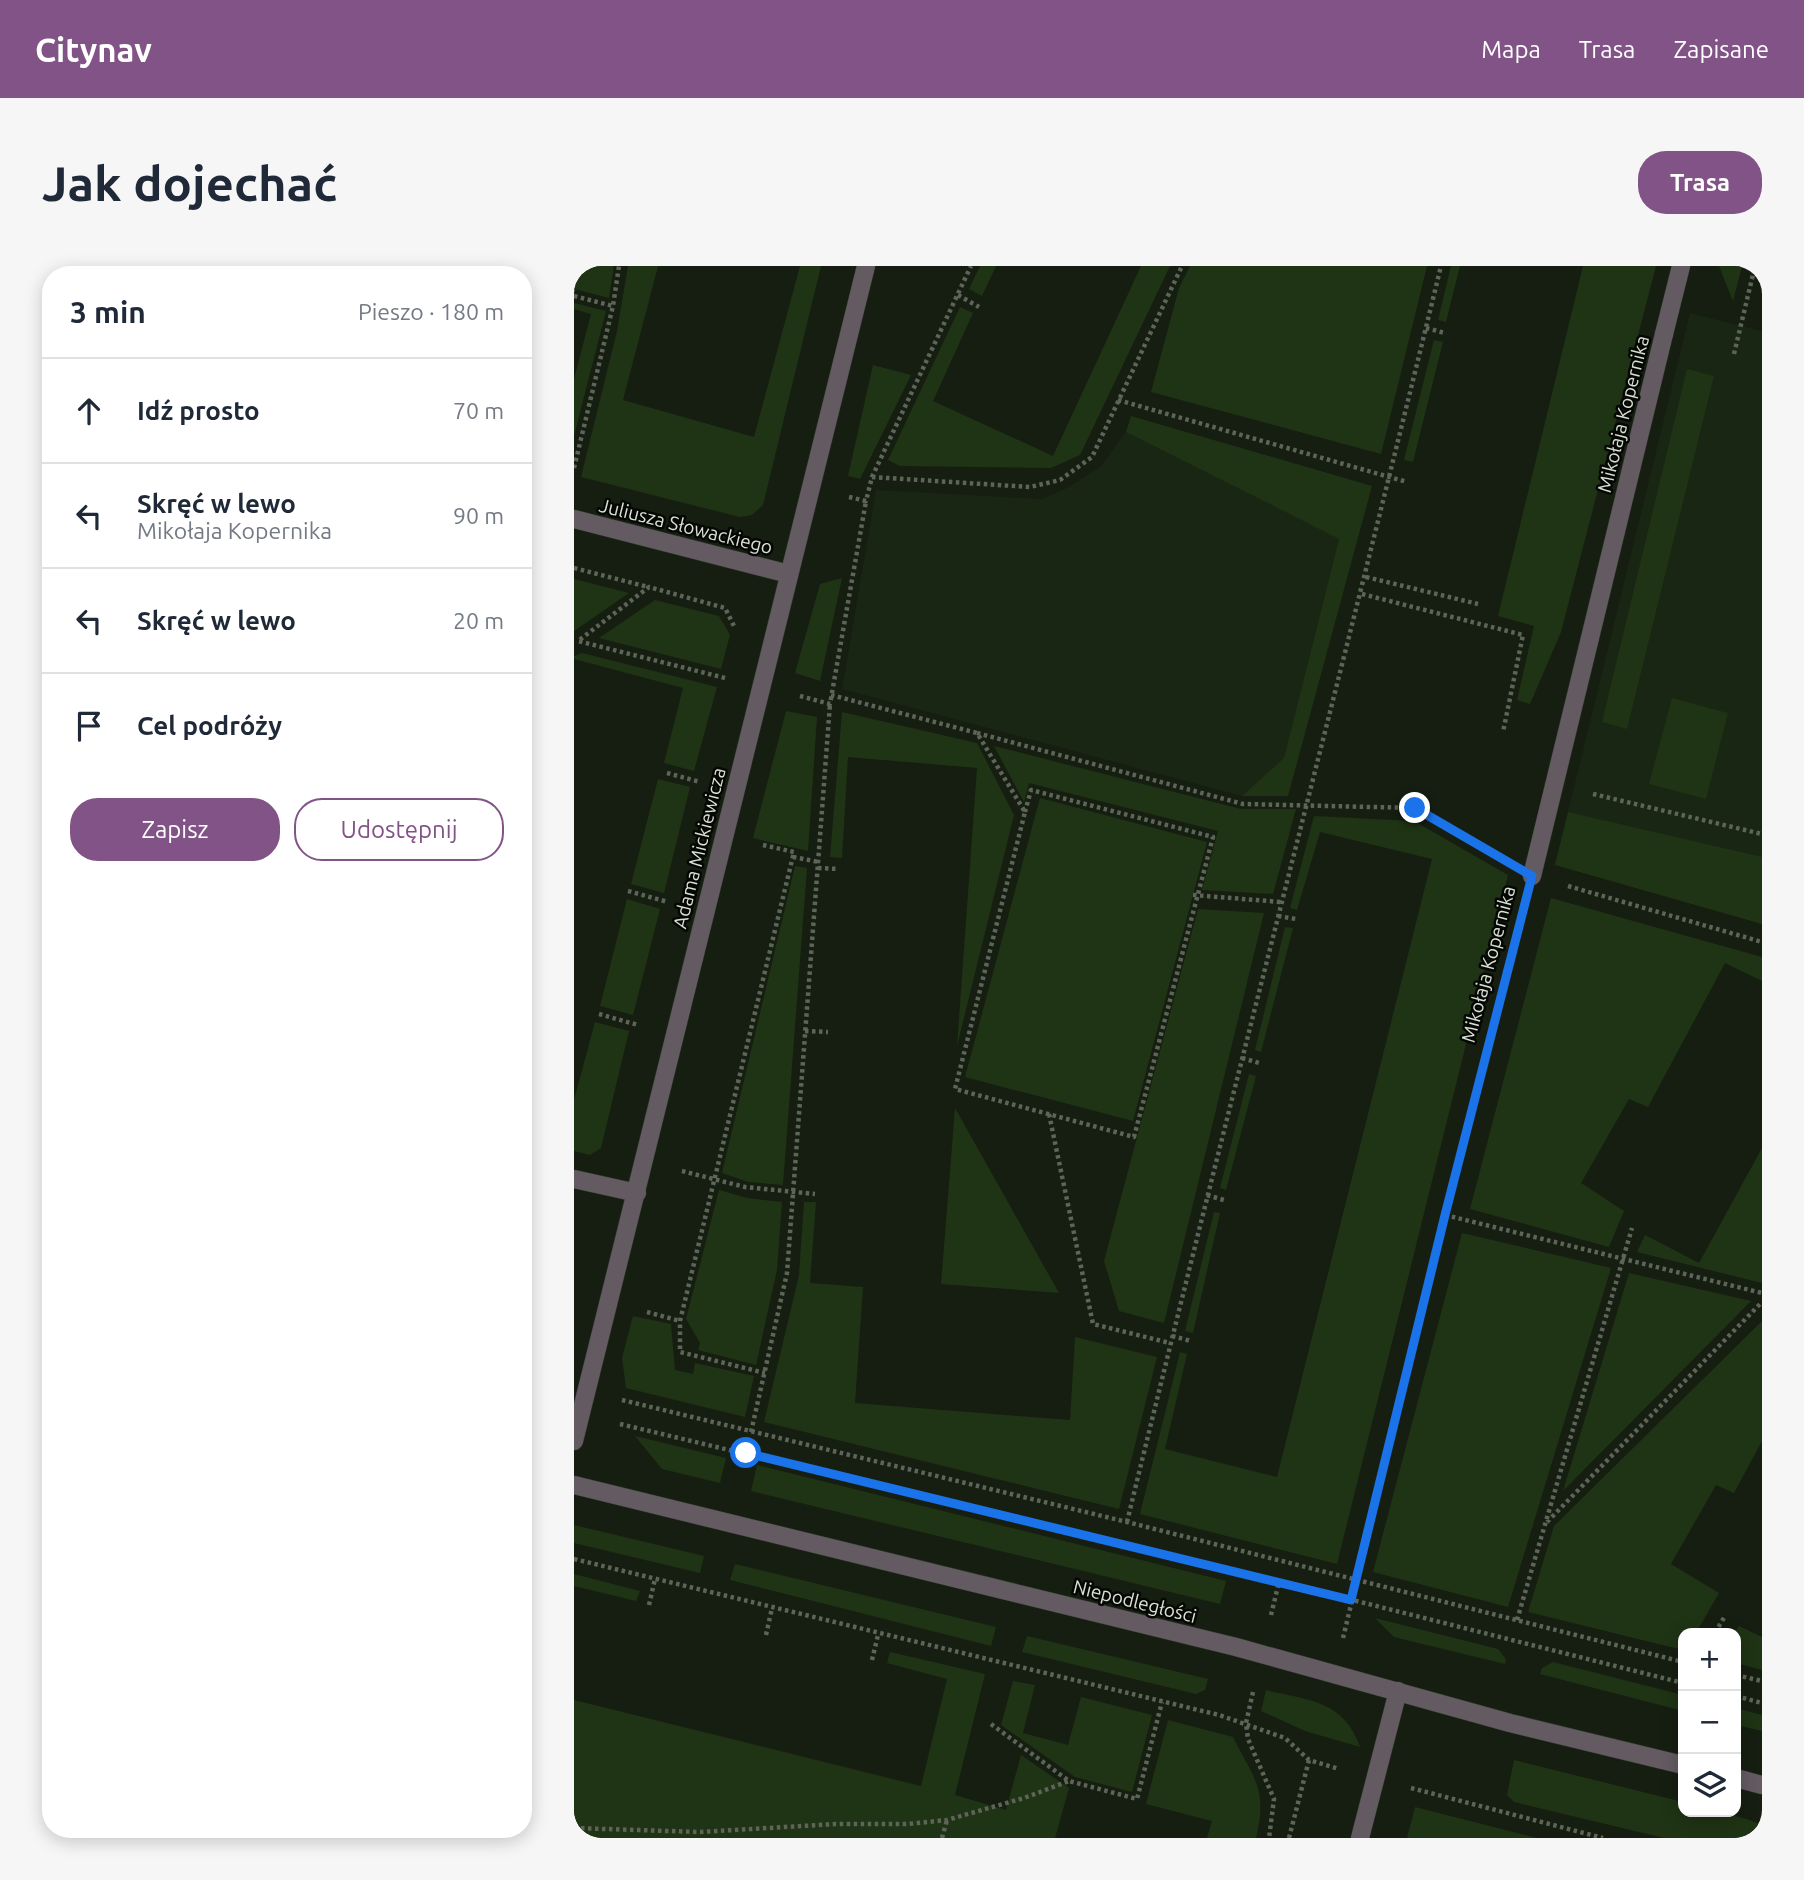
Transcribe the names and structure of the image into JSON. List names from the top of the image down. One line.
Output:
{"streets":{"street":["Mikołaja Kopernika","Juliusza Słowackiego","Adama Mickiewicza","Niepodległości"]},"crossings":[["Mikołaja Kopernika","Niepodległości"],["Juliusza Słowackiego","Adama Mickiewicza"]],"page":{"header":"Citynav","nav":["Mapa","Trasa","Zapisane"],"buttons":["Trasa",["Zapisz","Udostępnij"]],"title":"Jak dojechać","heading":["3 min","Pieszo · 180 m"],"list":[["Idź prosto","70 m"],["Skręć w lewo","Mikołaja Kopernika","90 m"],["Skręć w lewo","20 m"],"Cel podróży"],"map_buttons":["+","−"]}}
